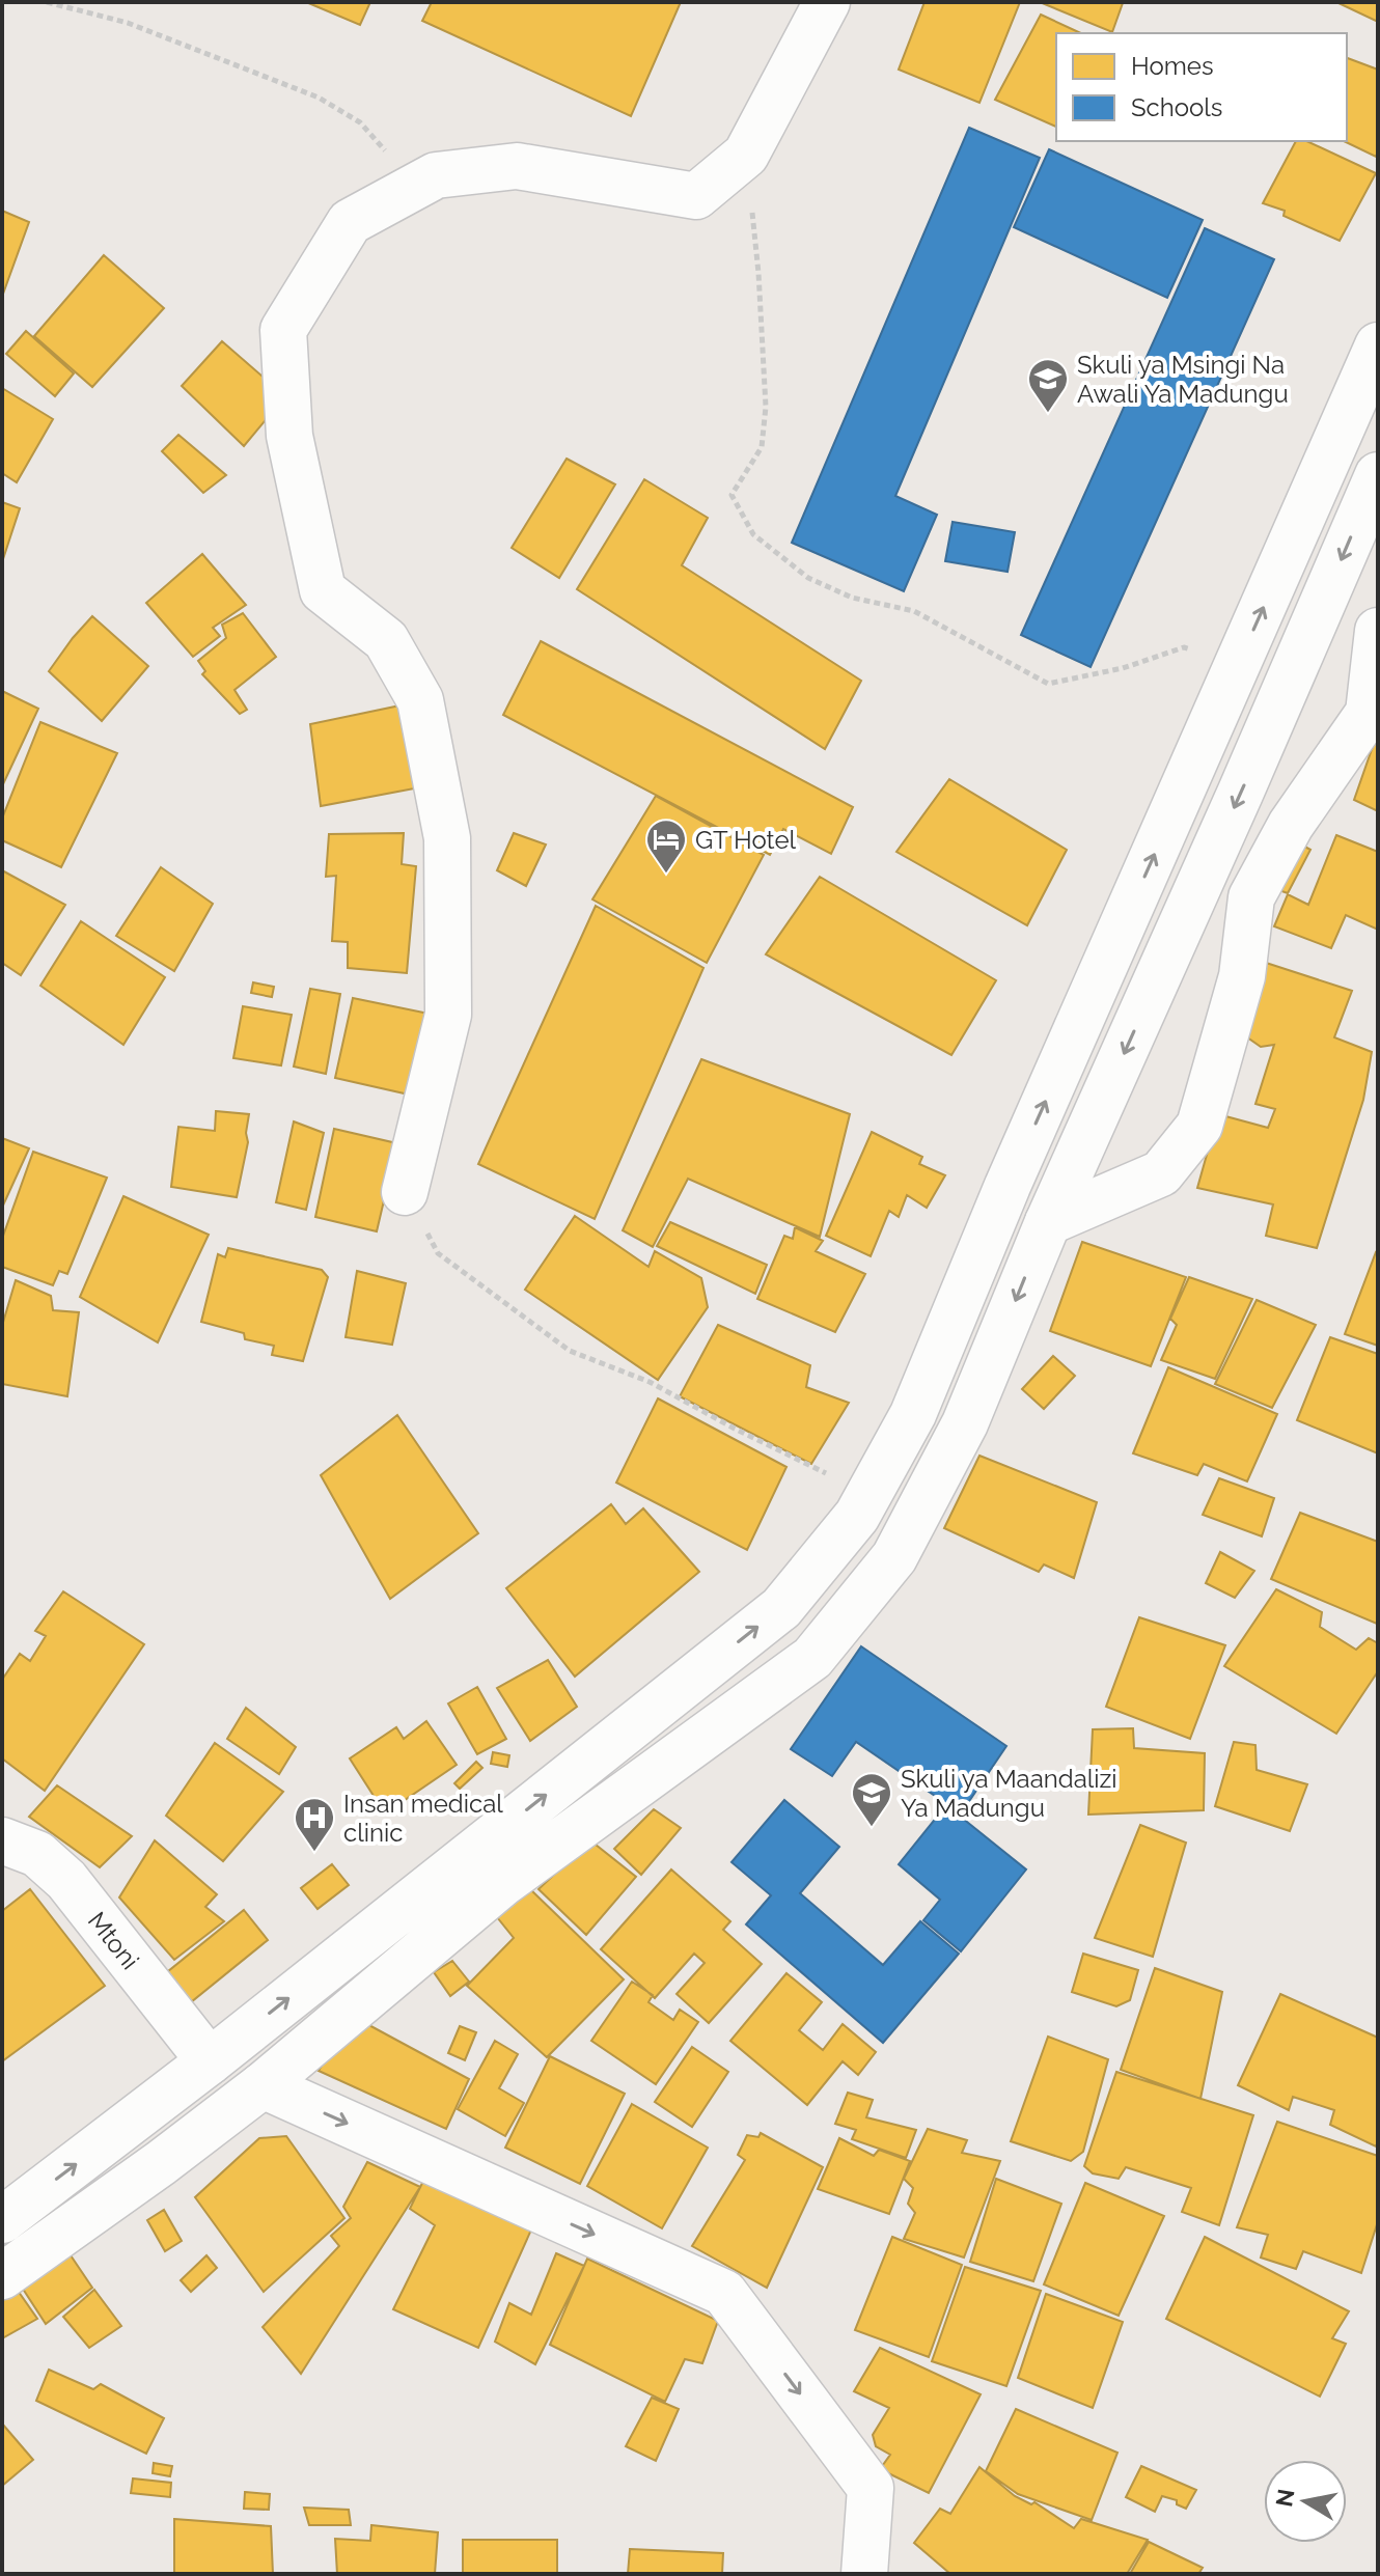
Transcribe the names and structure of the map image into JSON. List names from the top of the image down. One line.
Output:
{"streets":{"main road":["Mtoni"]},"places":{"school or university":["Skuli ya Msingi Na Awali Ya Madungu","Skuli ya Maandalizi Ya Madungu"],"hotel":["GT Hotel"],"hospital":["Insan medical clinic"]},"legend":["Homes","Schools"],"north":"left"}
